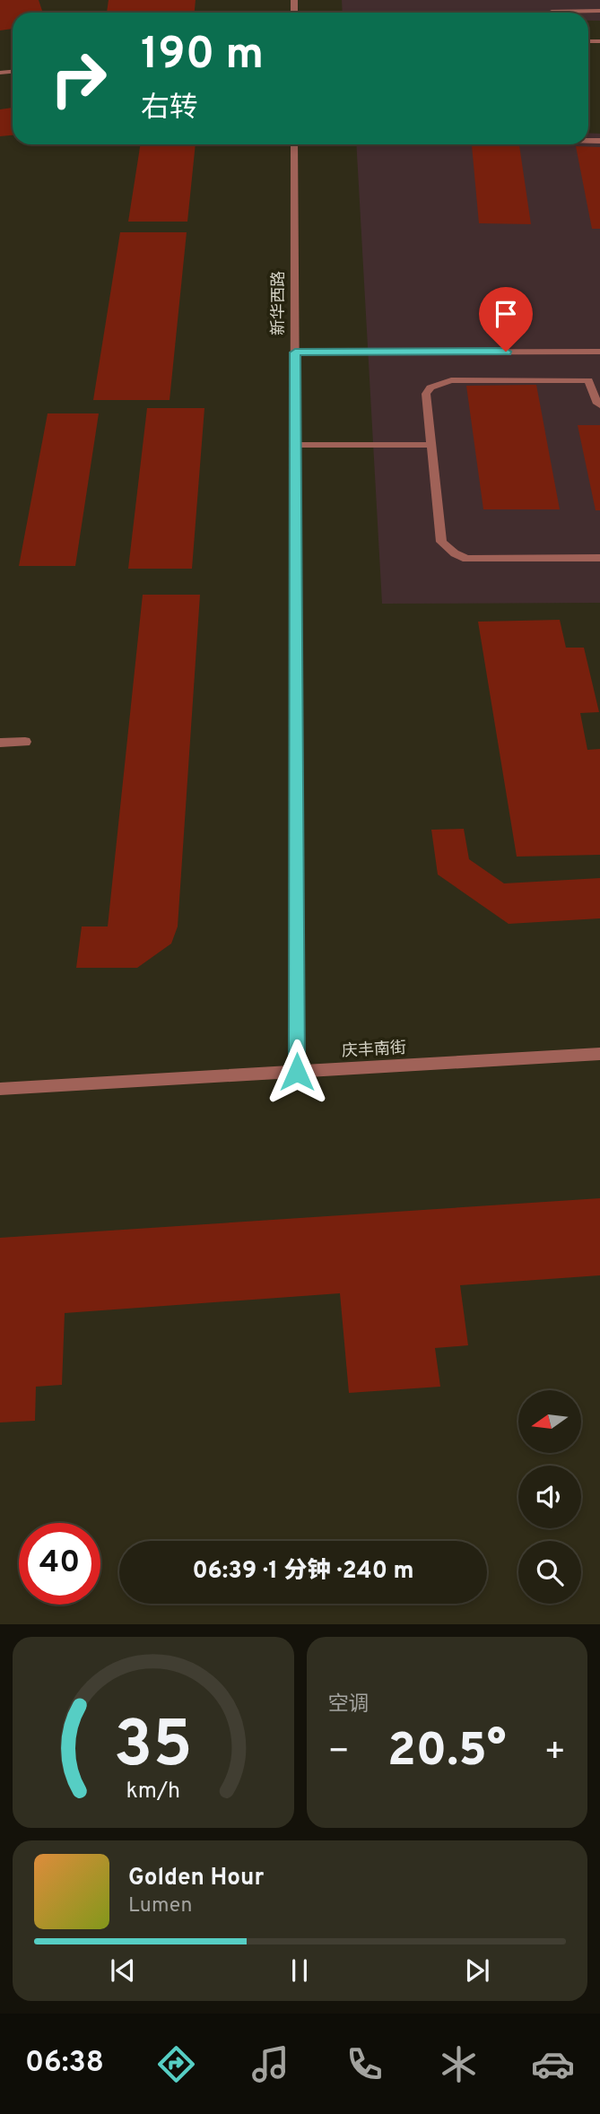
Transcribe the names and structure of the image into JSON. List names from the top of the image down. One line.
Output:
{"streets":{"street":["新华西路","庆丰南街"]},"crossings":[["新华西路","庆丰南街"]],"north":"left","page":{"turn":["190 m","右转"],"limit":"40","trip":"06:39 · 1 分钟 · 240 m","tile":"空调","heat":["−","20.5°","+"],"song":["Golden Hour","Lumen"],"tabs":"06:38","gauge":["35","km/h"]}}
